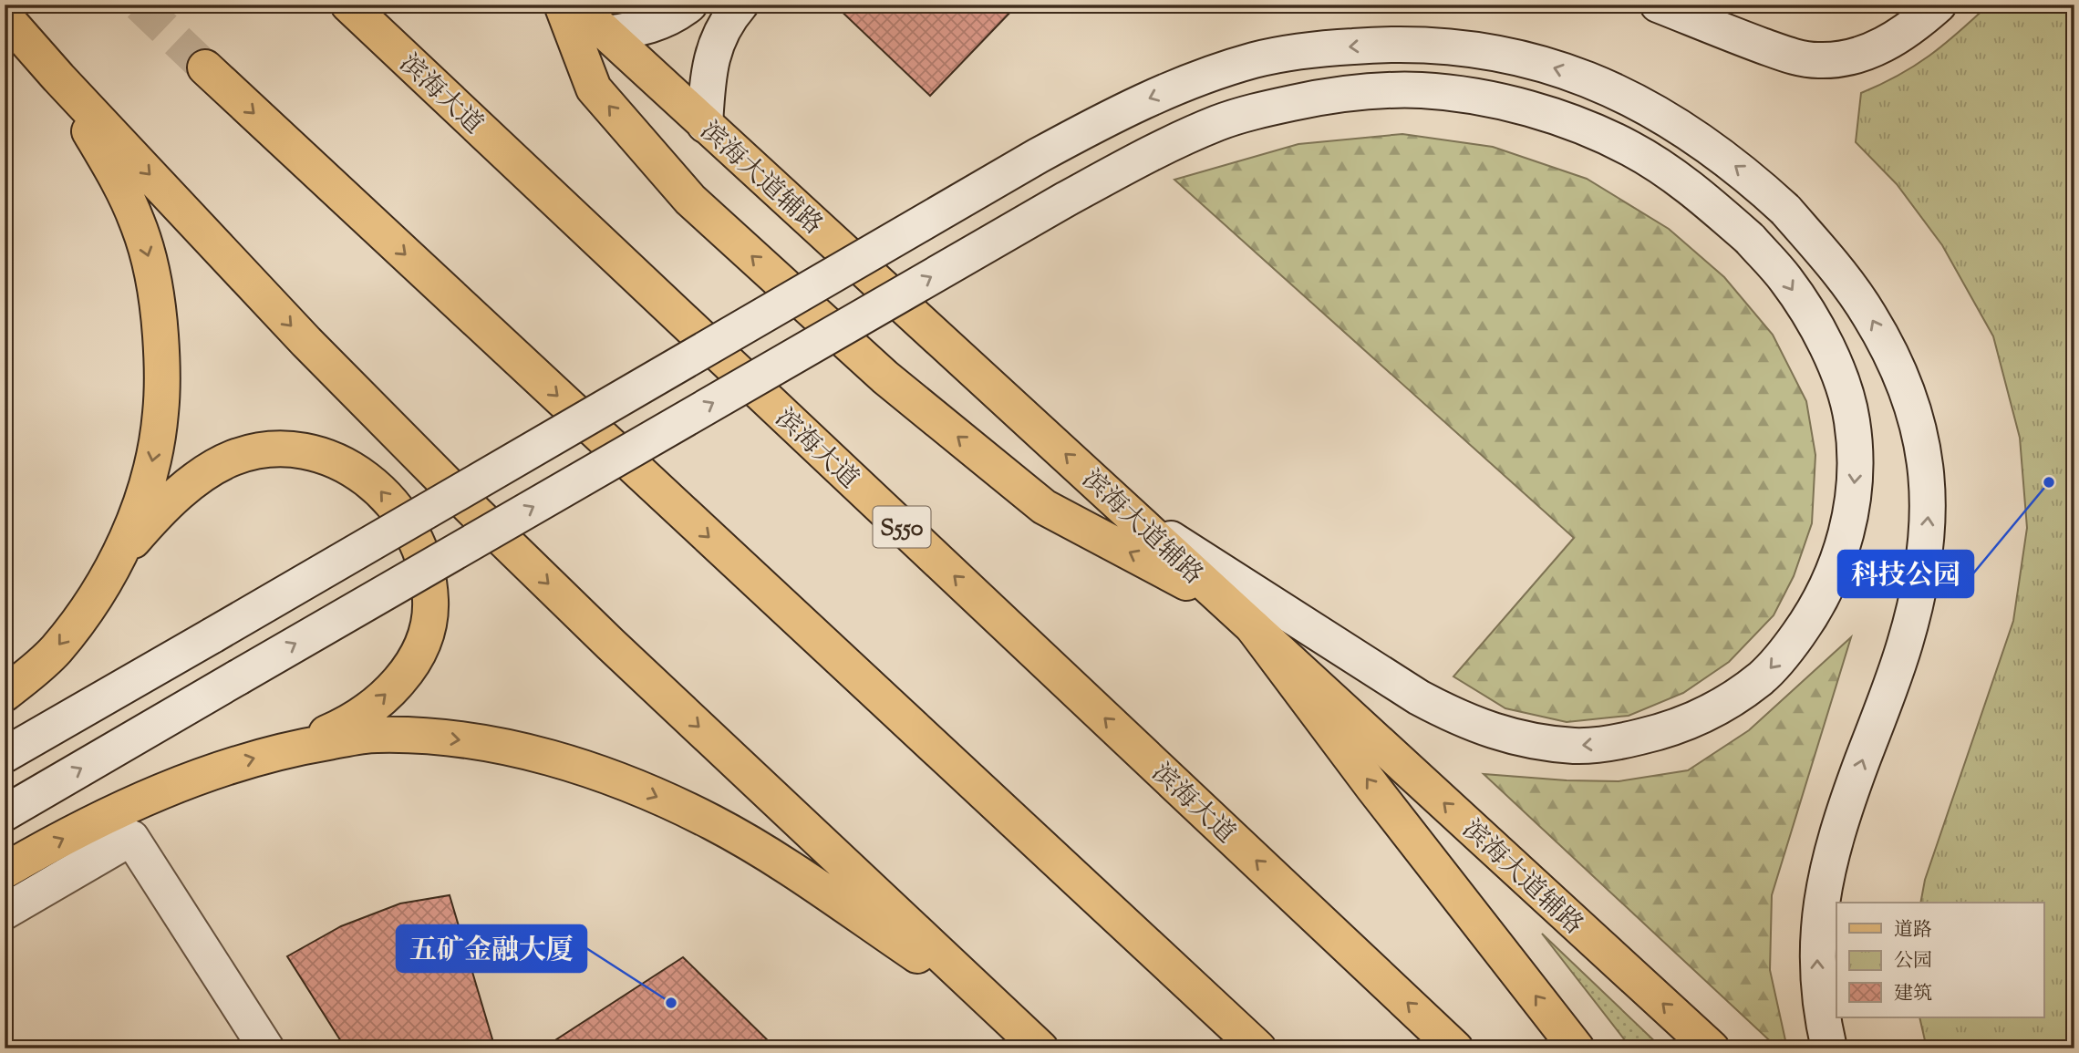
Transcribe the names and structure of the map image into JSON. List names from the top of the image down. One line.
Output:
{"streets":{"main road":["滨海大道","滨海大道辅路","S550"]},"places":["科技公园","五矿金融大厦"],"legend":["道路","公园","建筑"]}
